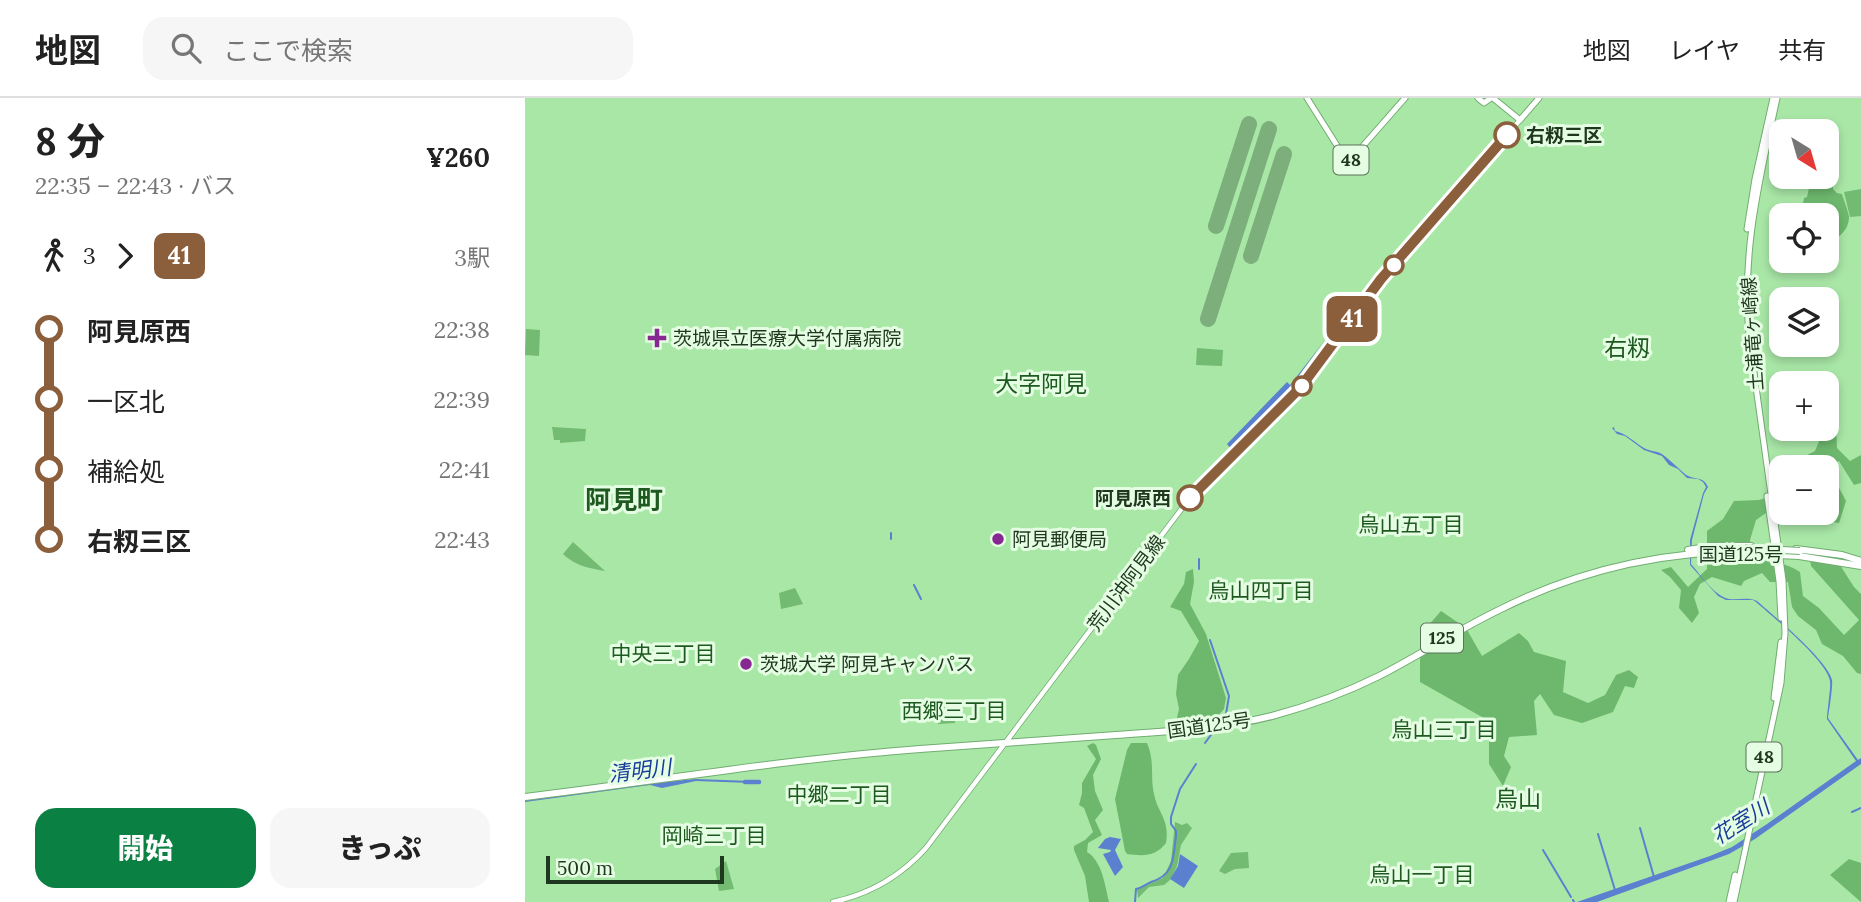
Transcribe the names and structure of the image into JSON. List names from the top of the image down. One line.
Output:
{"streets":{"highway":["国道125号","125"],"main road":["48","土浦竜ヶ崎線","荒川沖阿見線"]},"crossings":[["国道125号","荒川沖阿見線"]],"districts":["右籾","大字阿見","阿見町","烏山五丁目","烏山四丁目","中央三丁目","西郷三丁目","烏山三丁目","中郷二丁目","烏山","岡崎三丁目","烏山一丁目"],"water":["清明川","花室川"],"places":{"other":["右籾三区","阿見原西","阿見郵便局","茨城大学 阿見キャンパス"],"health":["茨城県立医療大学付属病院"]},"lines":["bus line 41"],"scale_bar":"500 m","north":"bottom right","page":{"header":"地図","search":"ここで検索","nav":["地図","レイヤ","共有"],"heading":["8 分","22:35 – 22:43 · バス","¥260"],"on_map":"41","map_buttons":["+","−"],"legs":["3","41","3駅"],"list":[{"name":"阿見原西","value":"22:38"},{"name":"一区北","value":"22:39"},{"name":"補給処","value":"22:41"},{"name":"右籾三区","value":"22:43"}],"buttons":["開始","きっぷ"],"scale":"500 m"}}
